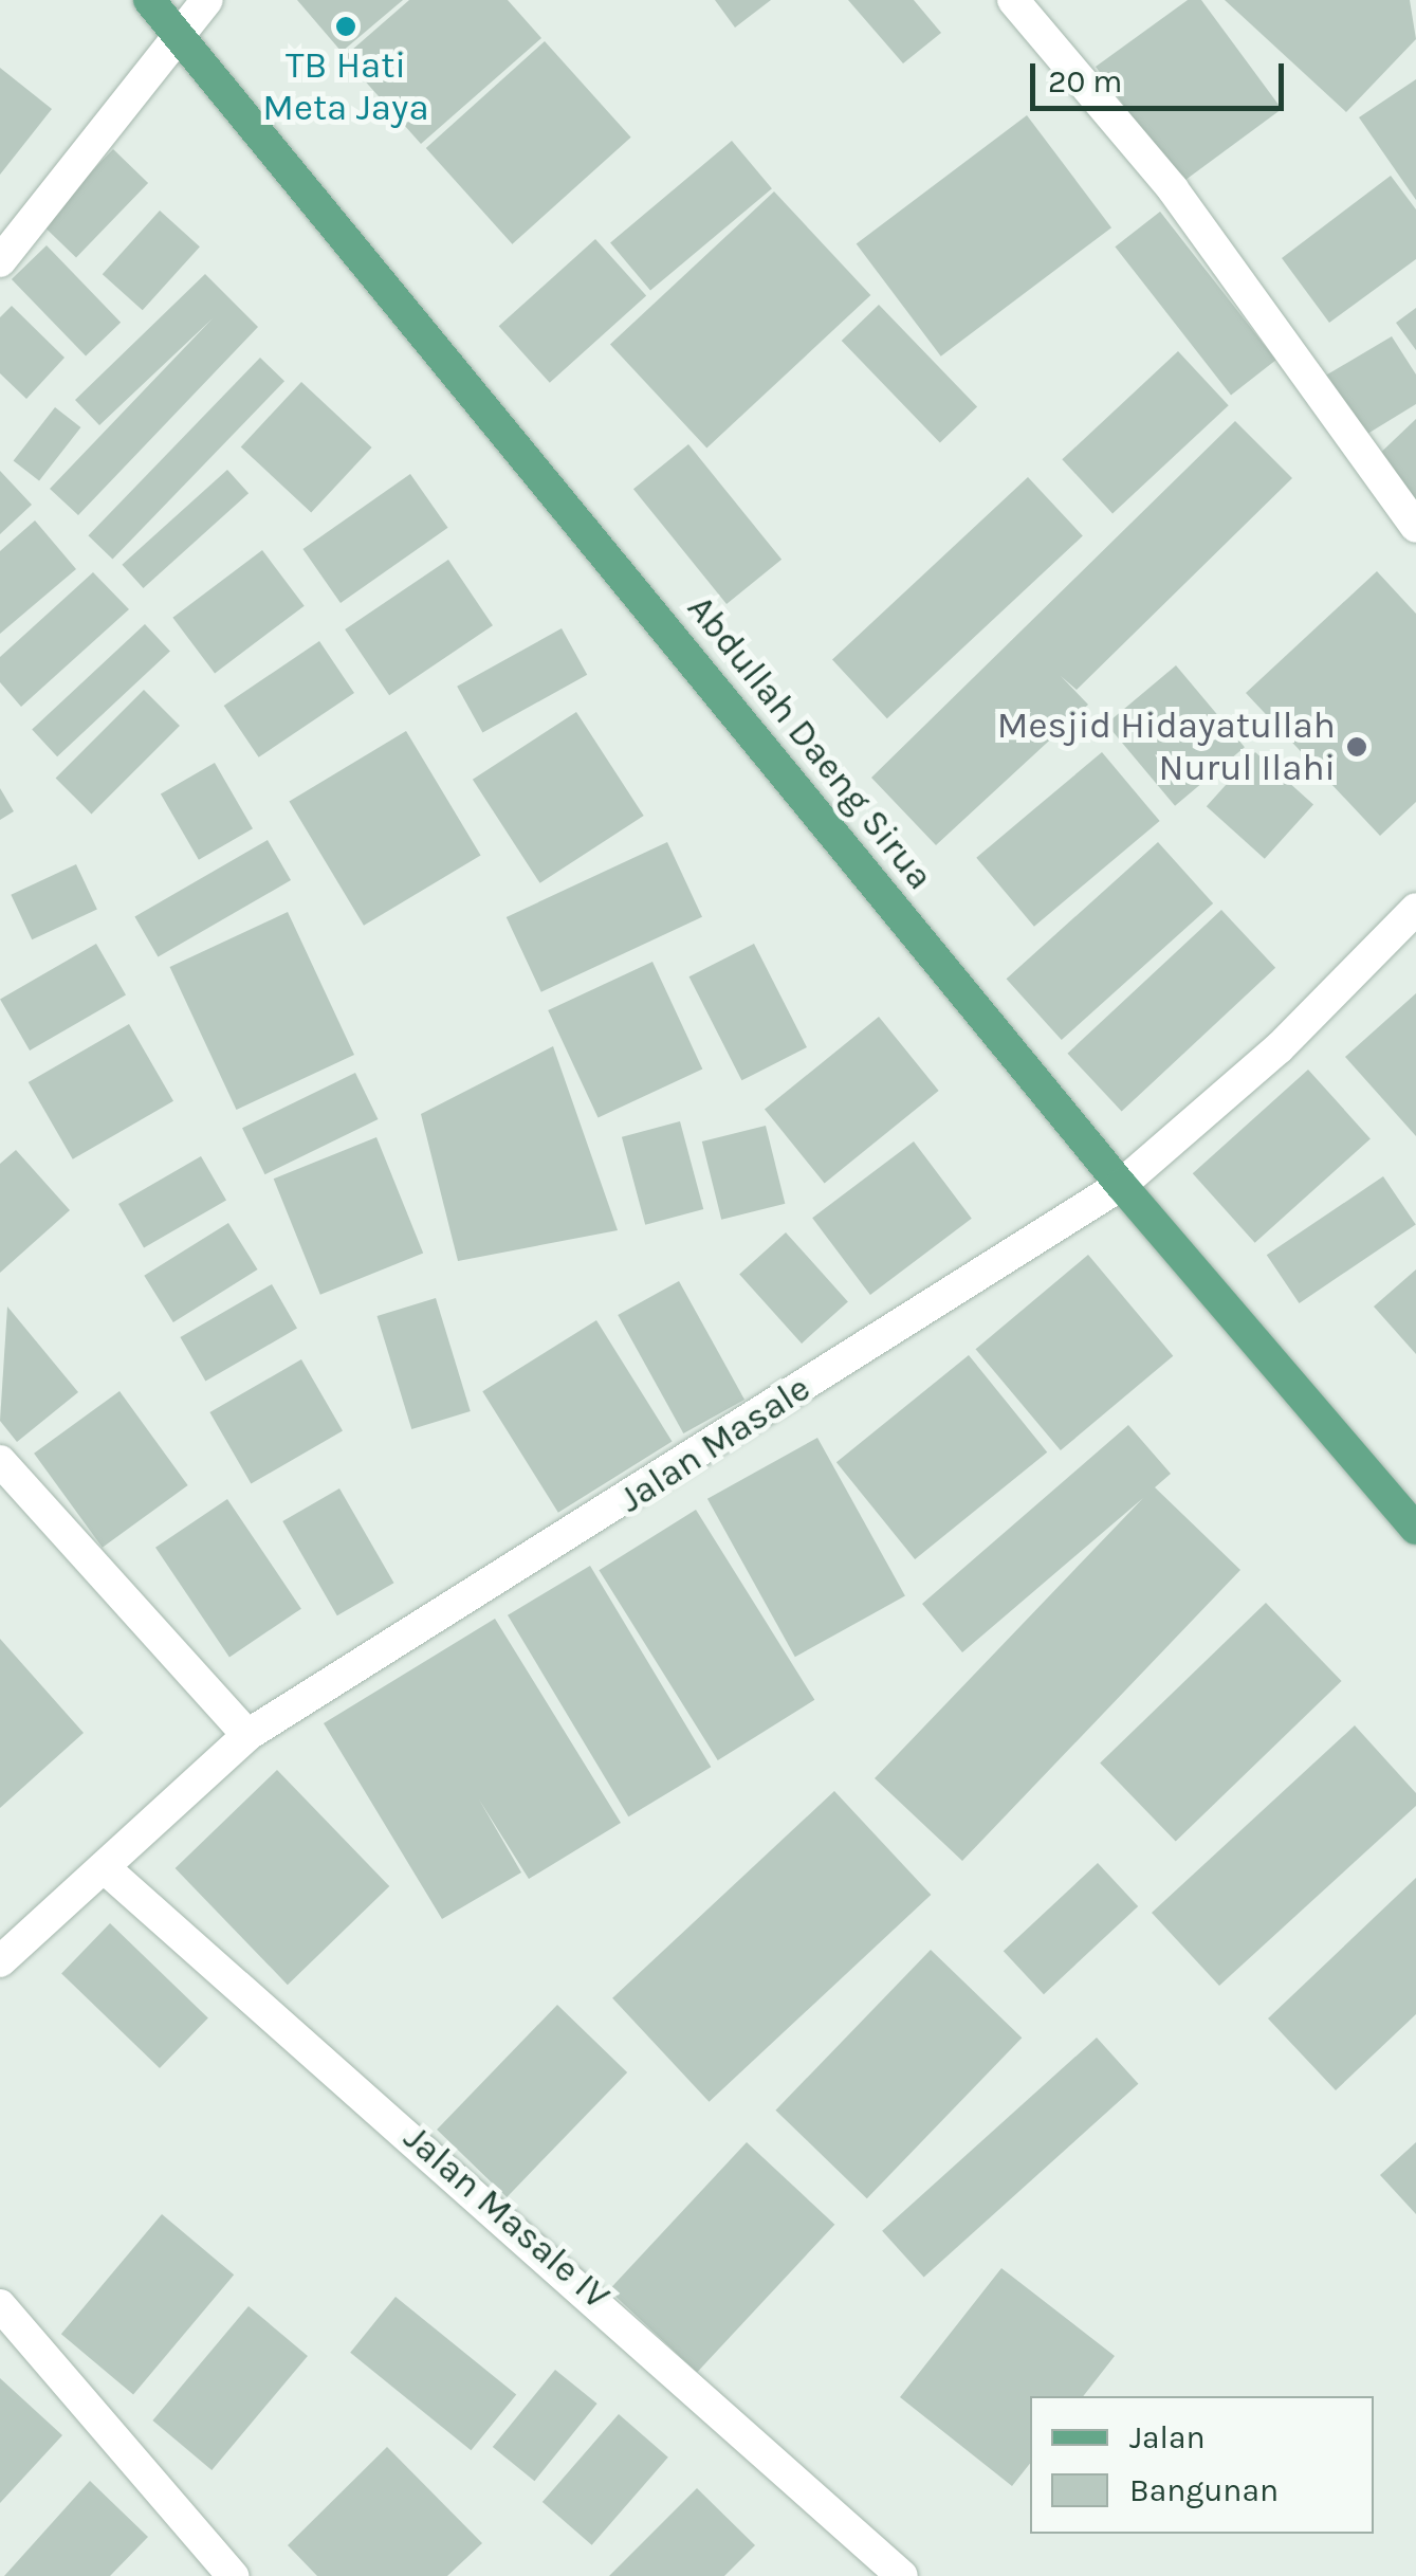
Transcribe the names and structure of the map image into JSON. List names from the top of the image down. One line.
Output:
{"streets":{"main road":["Abdullah Daeng Sirua"],"street":["Jalan Masale","Jalan Masale IV"]},"crossings":[["Abdullah Daeng Sirua","Jalan Masale"],["Jalan Masale","Jalan Masale IV"]],"places":["TB Hati Meta Jaya","Mesjid Hidayatullah Nurul Ilahi"],"legend":["Jalan","Bangunan"],"scale_bar":"20 m"}
